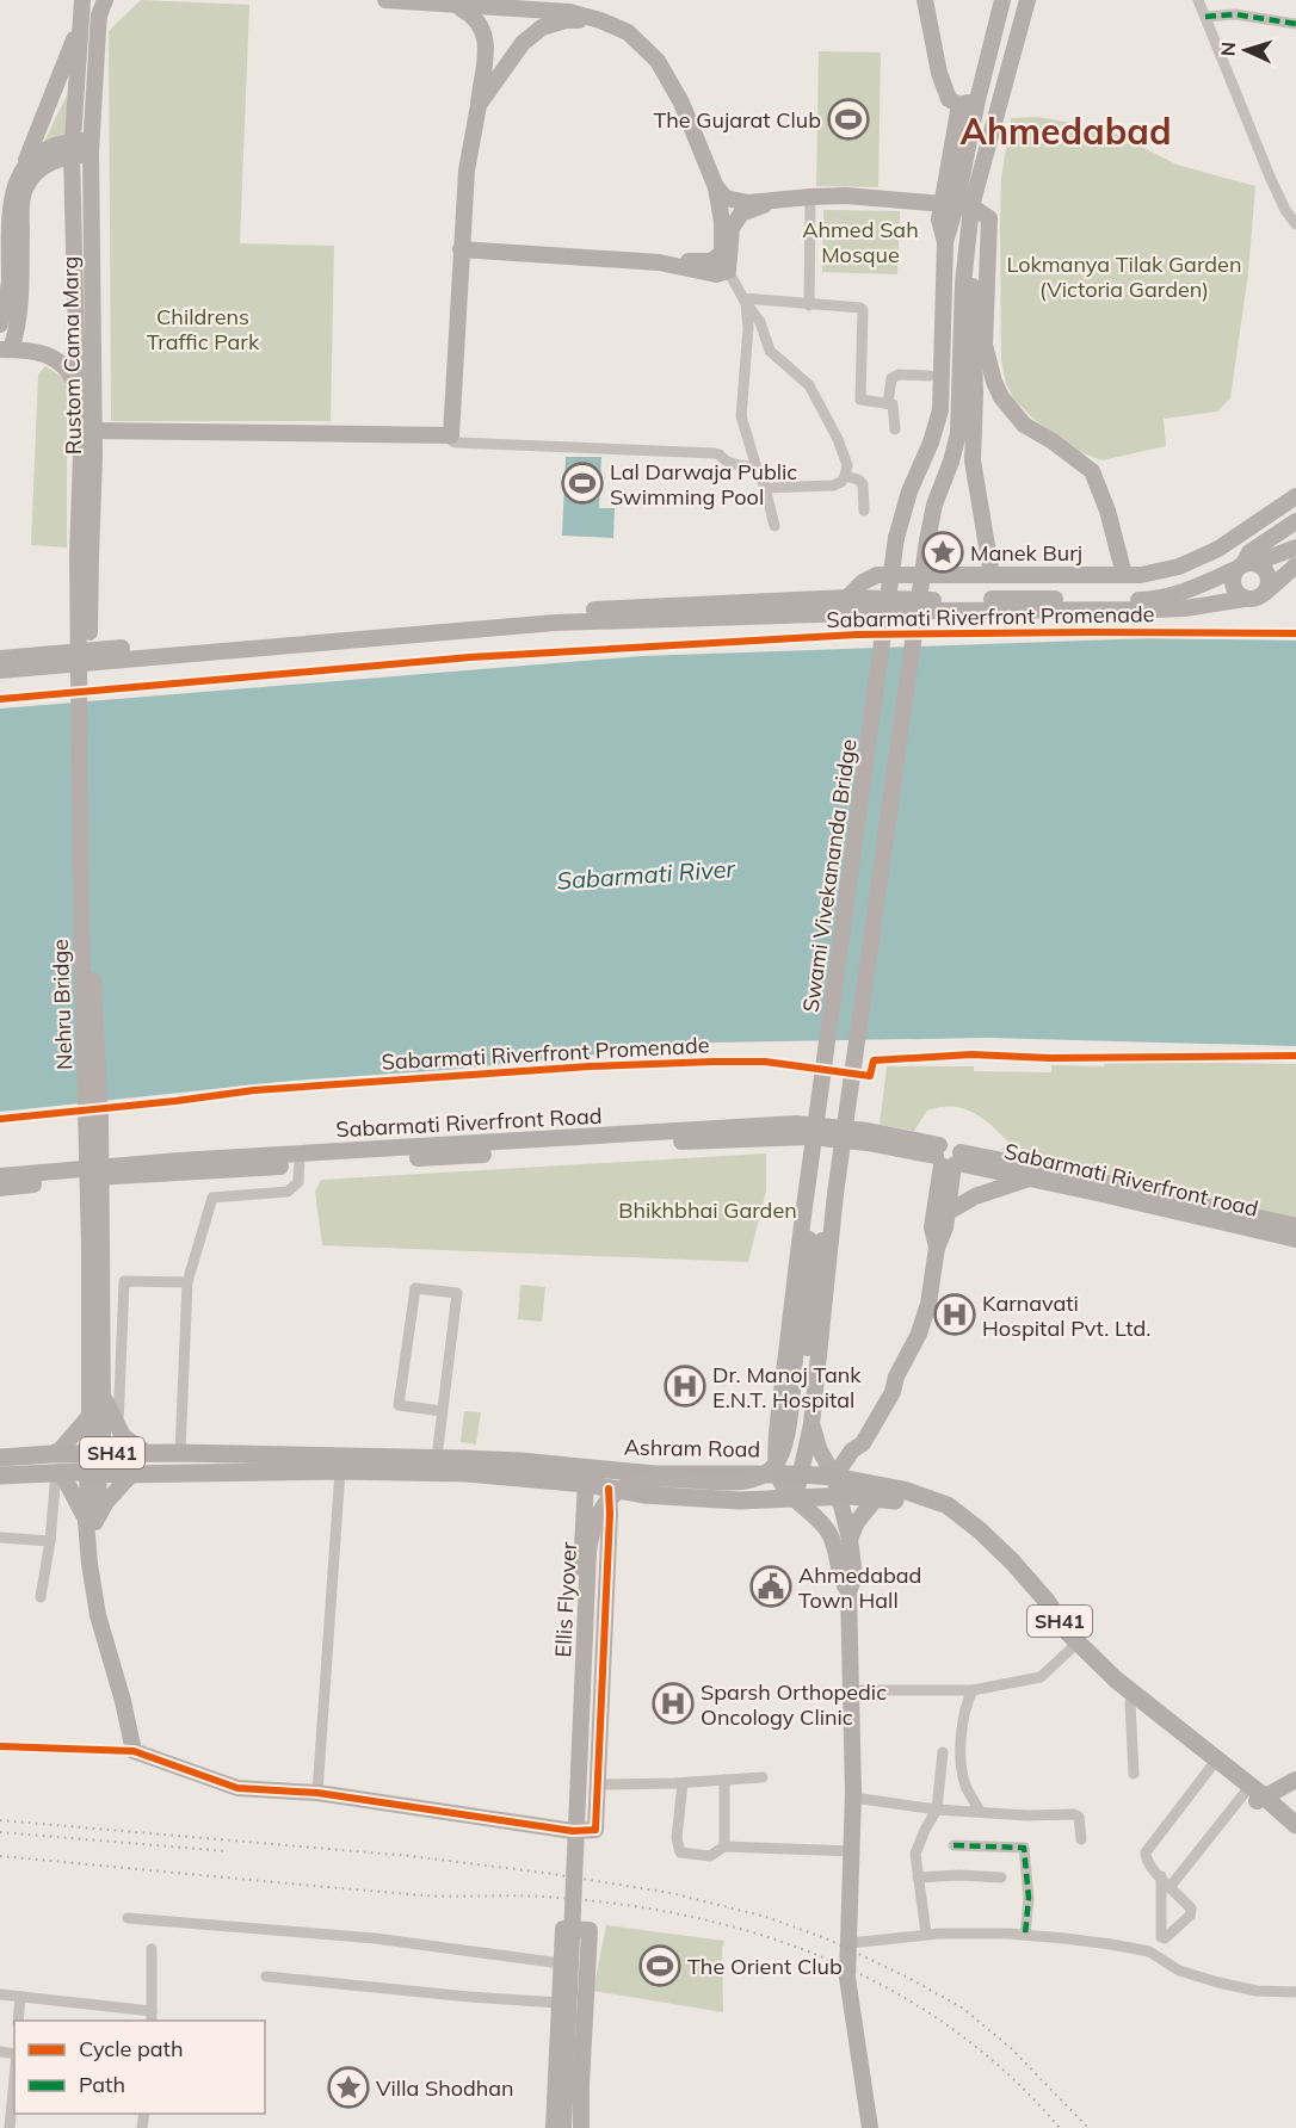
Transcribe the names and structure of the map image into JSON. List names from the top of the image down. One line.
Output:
{"streets":{"main road":["Rustom Cama Marg","Swami Vivekananda Bridge","Nehru Bridge","Sabarmati Riverfront Road","Sabarmati Riverfront road","Ashram Road","SH41","Ellis Flyover"],"cycle path":["Sabarmati Riverfront Promenade"]},"crossings":[["Rustom Cama Marg","Nehru Bridge"],["Swami Vivekananda Bridge","Ellis Flyover"],["Nehru Bridge","Ashram Road"],["Sabarmati Riverfront Road","Sabarmati Riverfront road"]],"districts":["Ahmedabad"],"water":["Sabarmati River"],"parks":["Ahmed Sah Mosque","Lokmanya Tilak Garden (Victoria Garden)","Childrens Traffic Park","Bhikhbhai Garden"],"places":{"sports":["The Gujarat Club","Lal Darwaja Public Swimming Pool","The Orient Club"],"place":["Manek Burj","Villa Shodhan"],"hospital":["Karnavati Hospital Pvt. Ltd.","Dr. Manoj Tank E.N.T. Hospital","Sparsh Orthopedic Oncology Clinic"],"public building":["Ahmedabad Town Hall"]},"legend":["Cycle path","Path"],"north":"left"}
